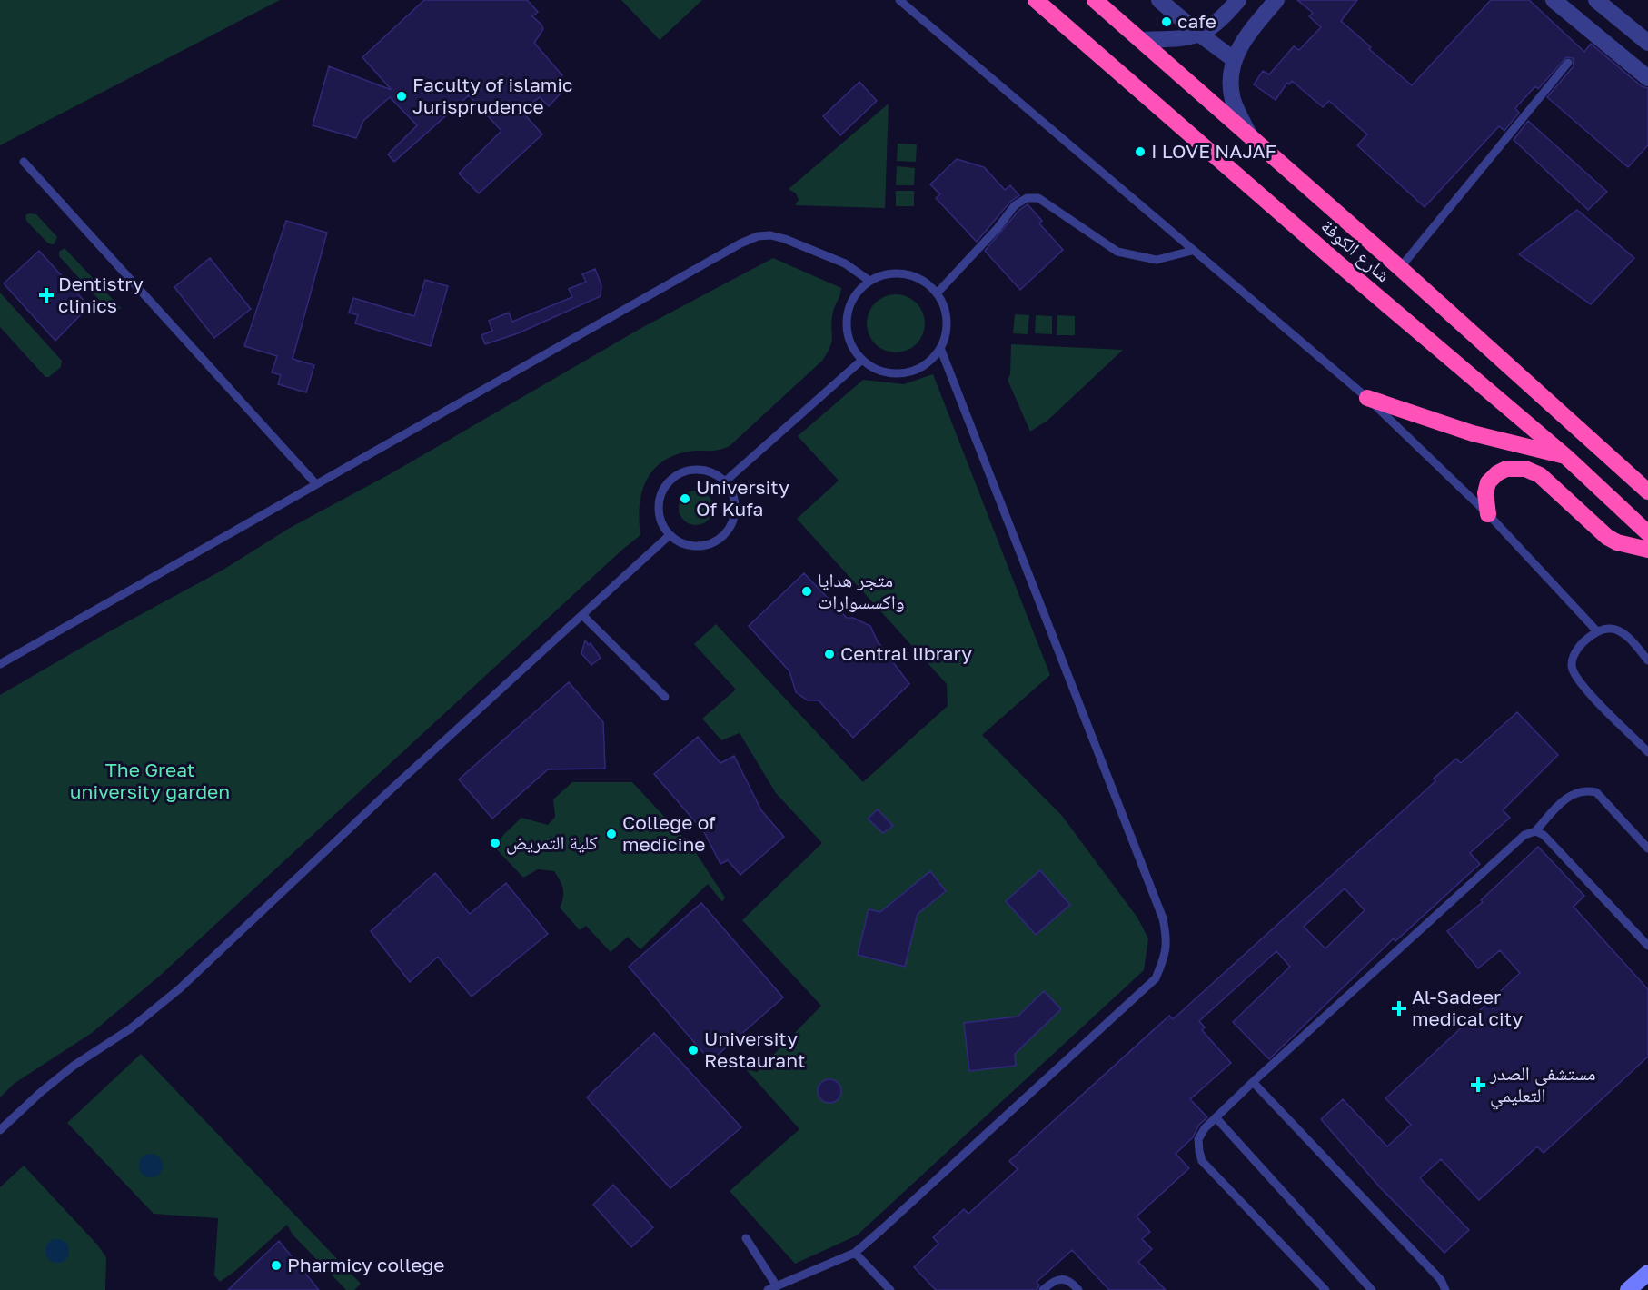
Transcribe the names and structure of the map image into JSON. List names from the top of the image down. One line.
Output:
{"streets":{"highway":["شارع الكوفة"]},"parks":["The Great university garden"],"places":{"other":["cafe","Faculty of islamic Jurisprudence","I LOVE NAJAF","University Of Kufa","متجر هدايا واكسسوارات","Central library","College of medicine","كلية التمريض","University Restaurant","Pharmicy college"],"health":["Dentistry clinics","Al-Sadeer medical city","مستشفى الصدر التعليمي"]}}
